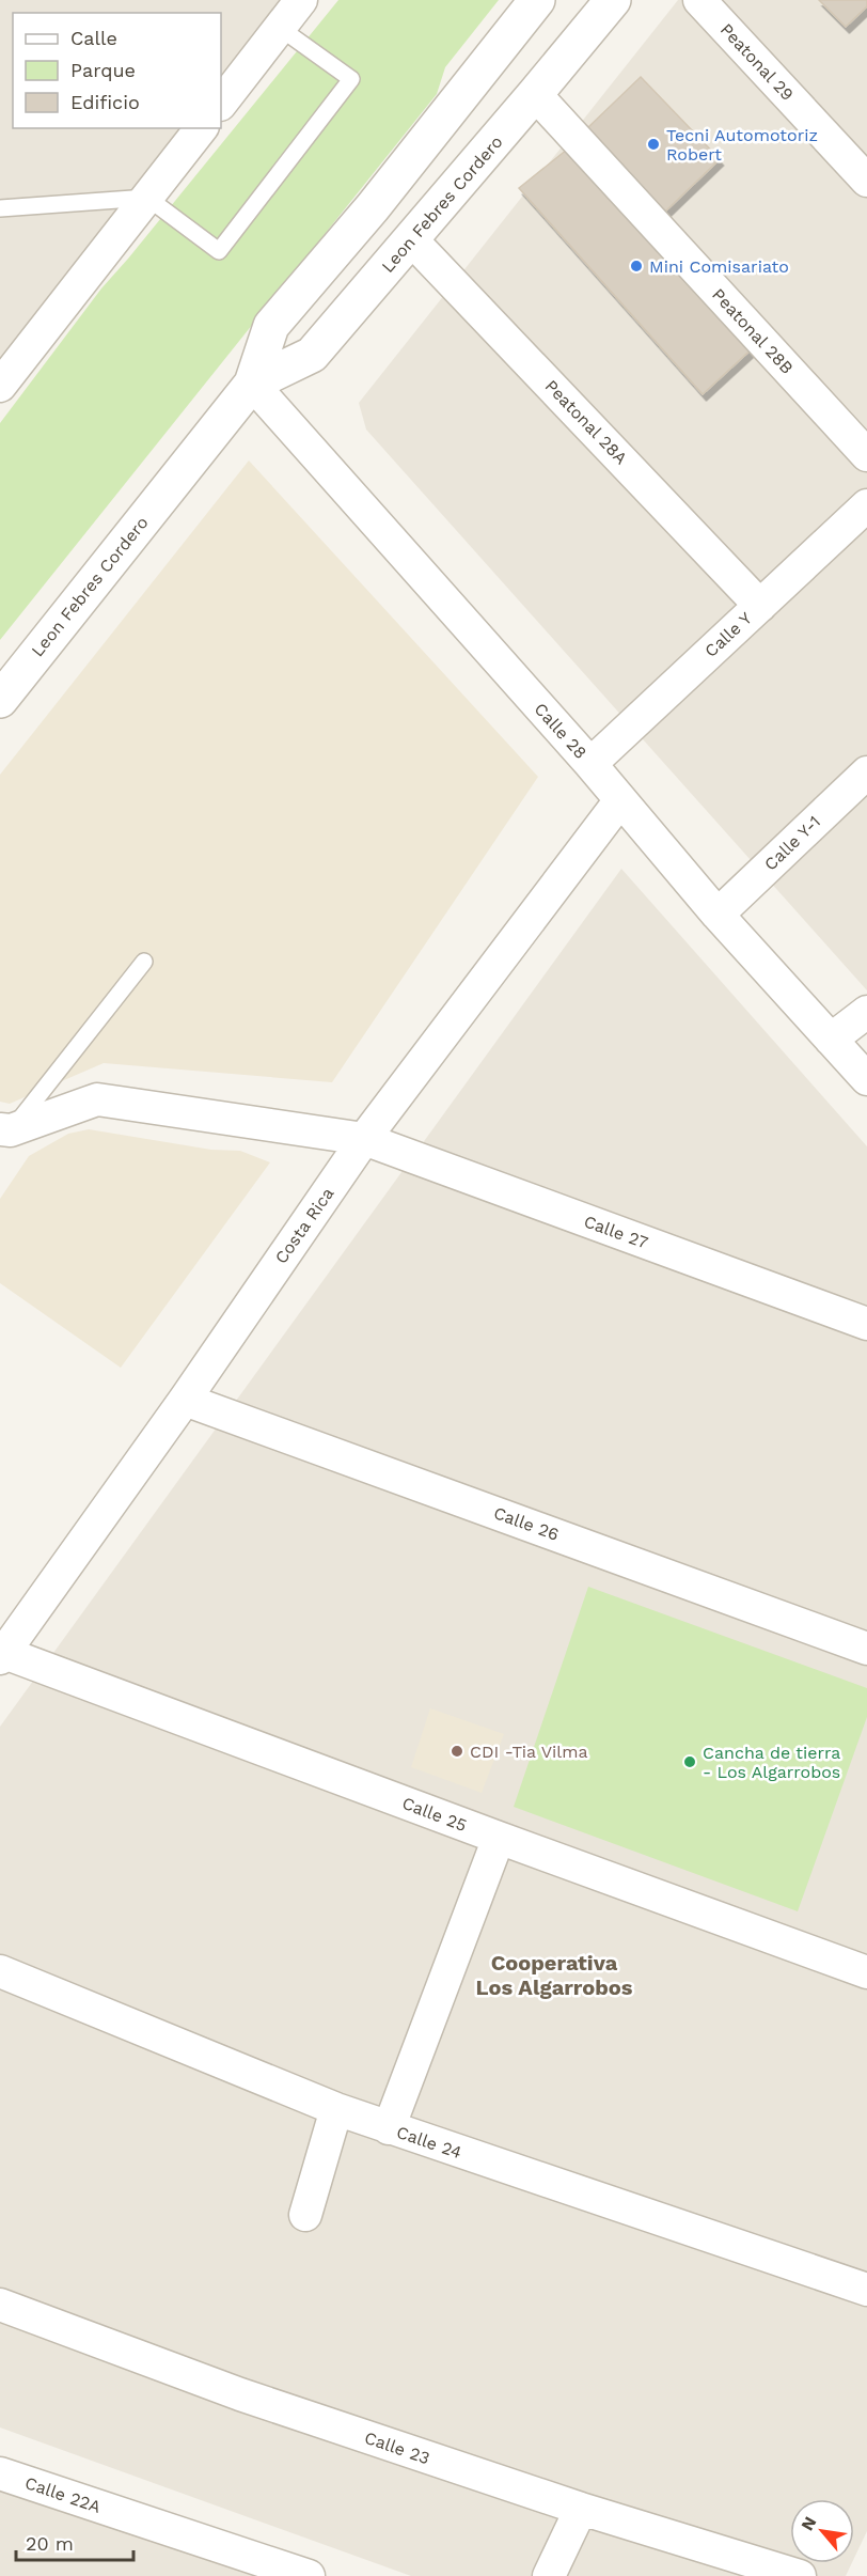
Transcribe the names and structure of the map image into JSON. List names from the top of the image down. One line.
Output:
{"streets":{"street":["Peatonal 29","Leon Febres Cordero","Peatonal 28B","Peatonal 28A","Calle Y","Calle 28","Calle Y-1","Costa Rica","Calle 27","Calle 26","Calle 25","Calle 24","Calle 23","Calle 22A"]},"crossings":[["Leon Febres Cordero","Peatonal 28B"],["Leon Febres Cordero","Peatonal 28A"],["Leon Febres Cordero","Calle 28"],["Peatonal 28A","Calle Y"],["Calle Y","Calle 28"],["Calle 28","Calle Y-1"],["Calle 28","Costa Rica"],["Costa Rica","Calle 27"],["Costa Rica","Calle 26"],["Costa Rica","Calle 25"]],"districts":["Cooperativa Los Algarrobos"],"places":["Tecni Automotoriz Robert","Mini Comisariato","CDI -Tia Vilma","Cancha de tierra - Los Algarrobos"],"legend":["Calle","Parque","Edificio"],"scale_bar":"20 m","north":"top left"}
